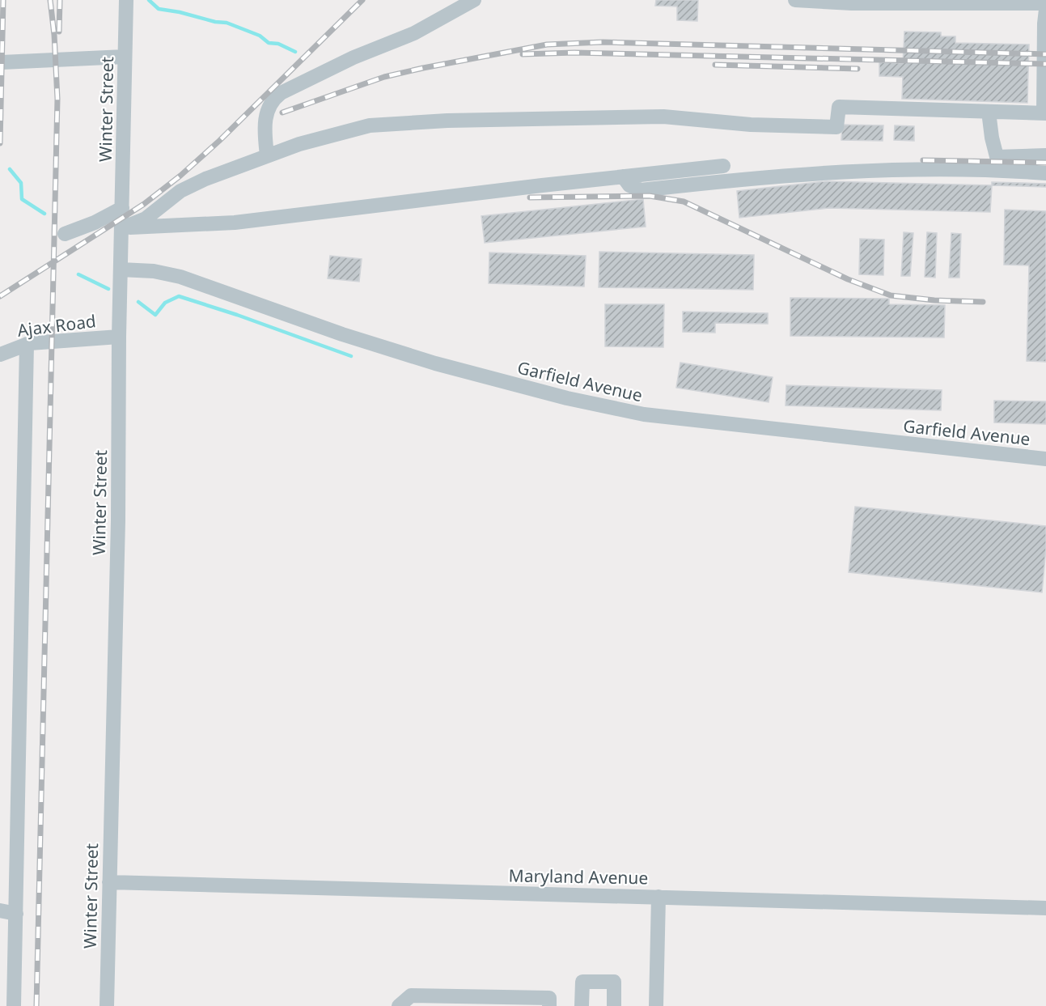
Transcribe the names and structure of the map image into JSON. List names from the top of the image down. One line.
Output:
{"streets":{"street":["Winter Street","Ajax Road","Garfield Avenue","Maryland Avenue"]},"crossings":[["Winter Street","Ajax Road"],["Winter Street","Garfield Avenue"],["Winter Street","Maryland Avenue"]]}
